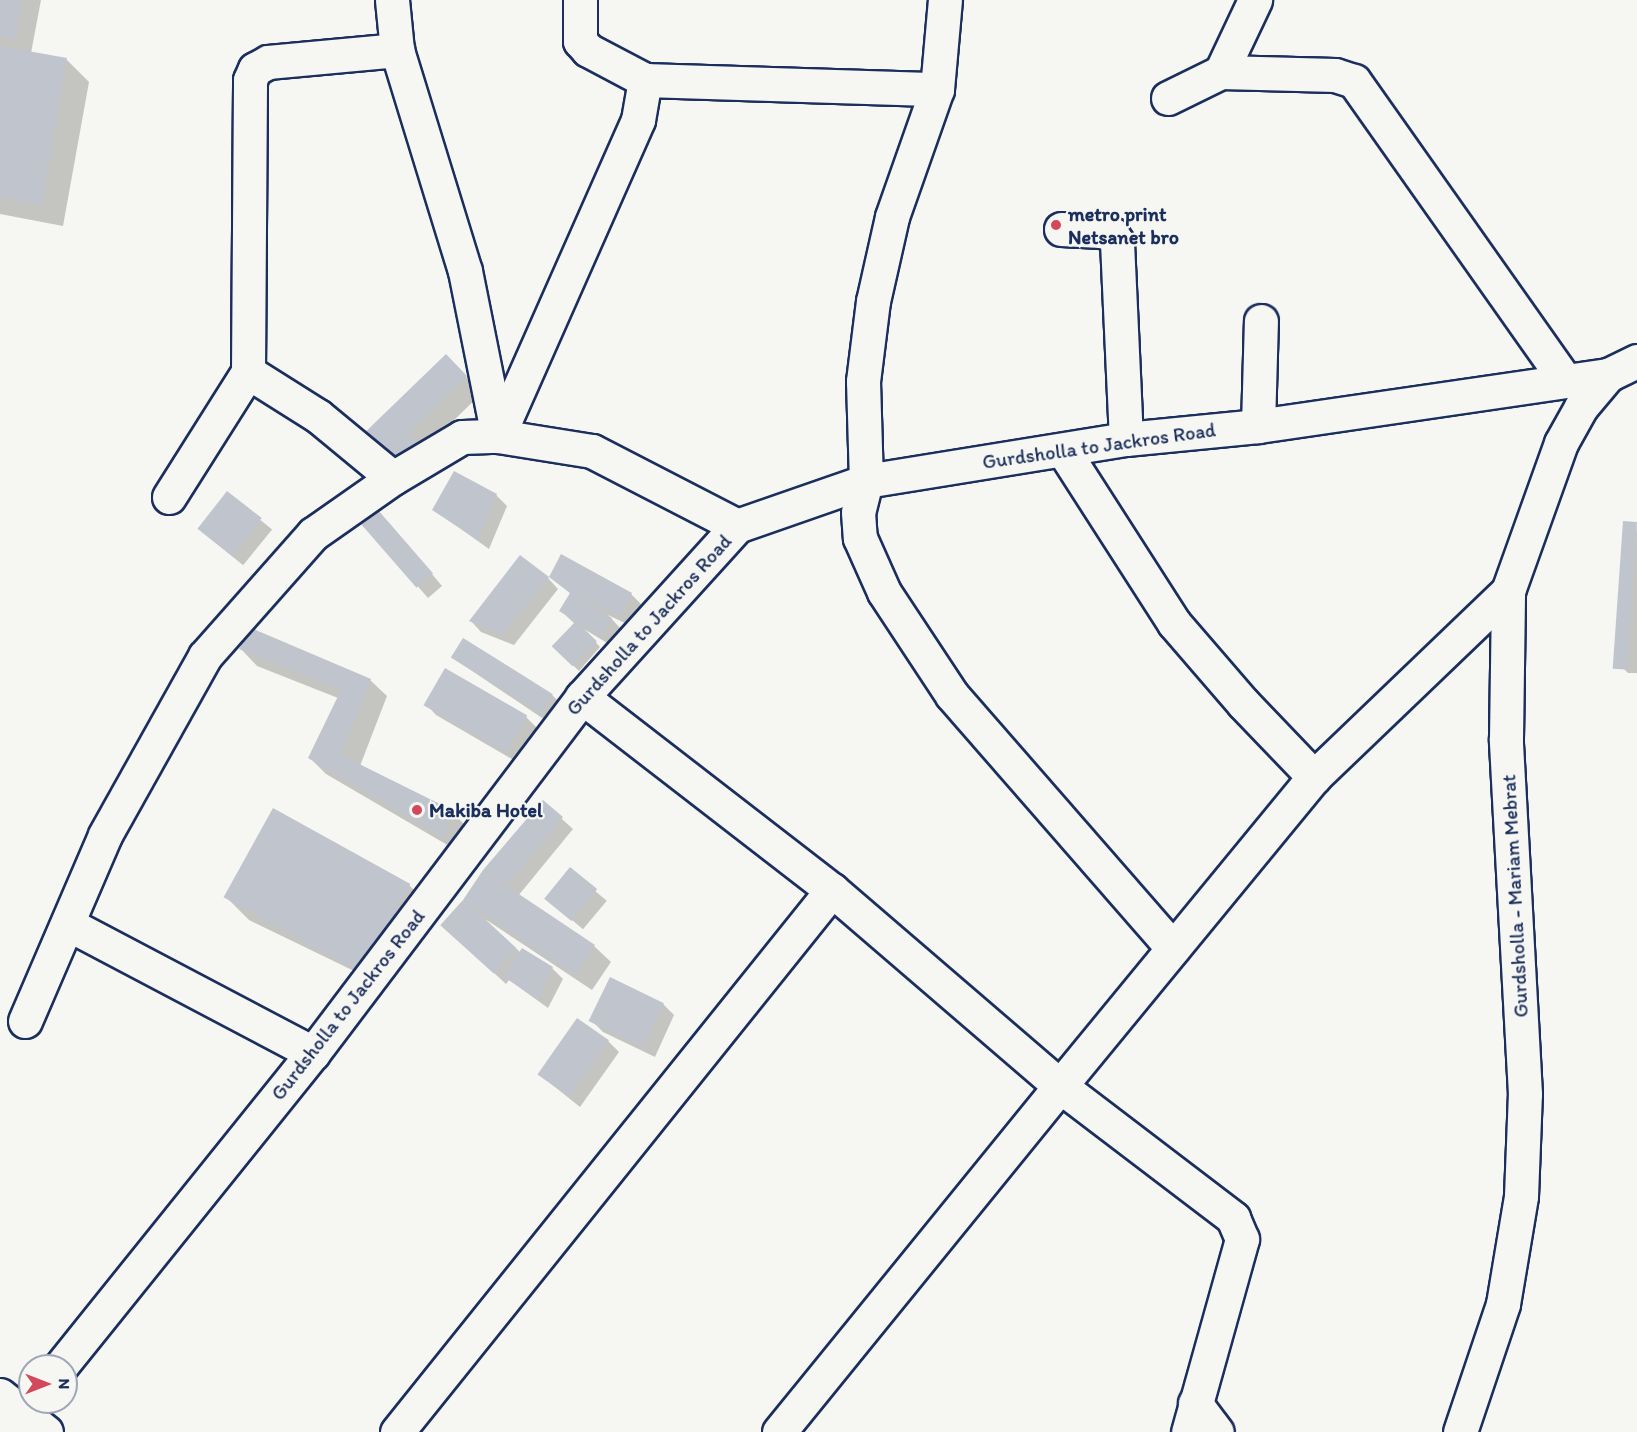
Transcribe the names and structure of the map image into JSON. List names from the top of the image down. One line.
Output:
{"streets":{"street":["Gurdsholla to Jackros Road","Gurdsholla - Mariam Mebrat"]},"crossings":[["Gurdsholla to Jackros Road","Gurdsholla - Mariam Mebrat"]],"places":["metro print Netsanet bro","Makiba Hotel"],"north":"right"}
